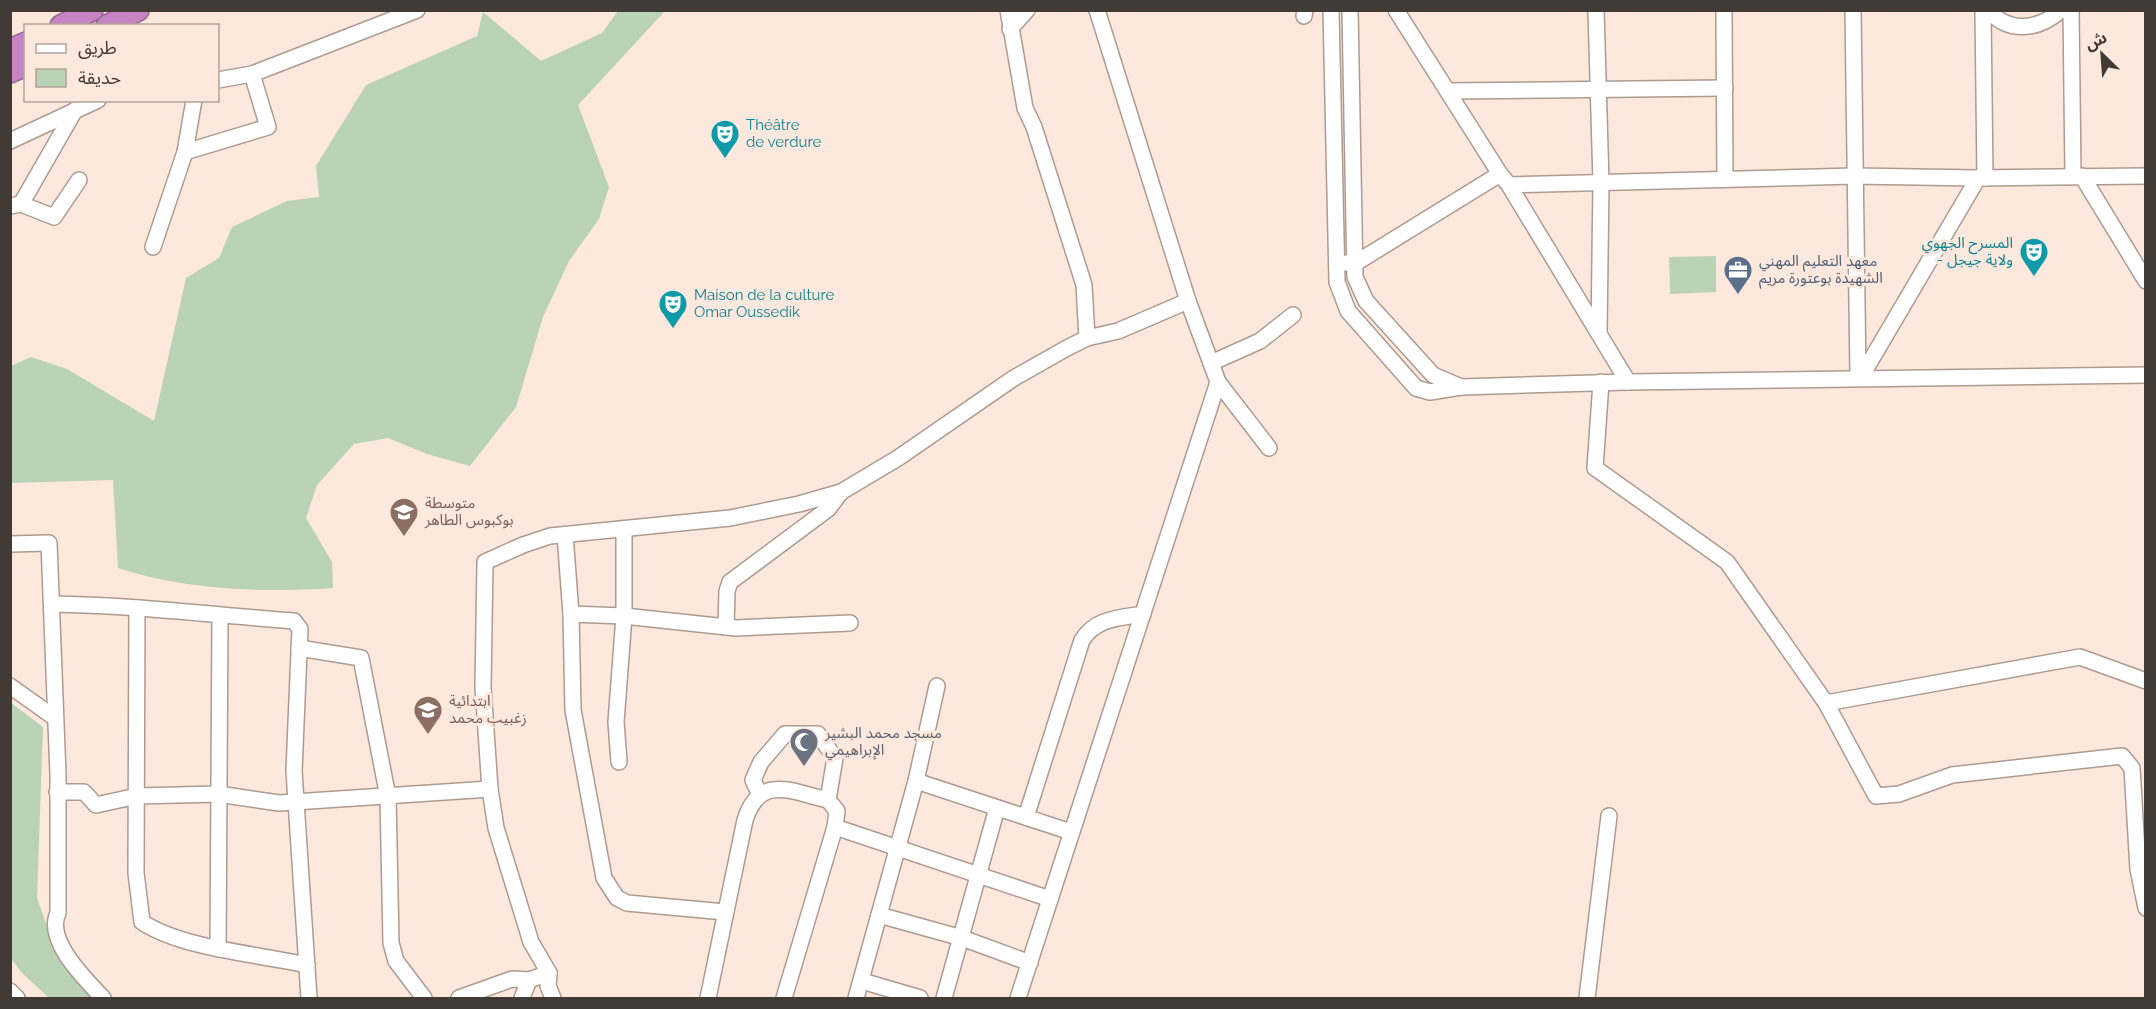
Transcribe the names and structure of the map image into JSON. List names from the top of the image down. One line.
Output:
{"places":{"theatre":["Théâtre de verdure","المسرح الجهوي - ولاية جيجل","Maison de la culture Omar Oussedik"],"office":["معهد التعليم المهني الشهيدة بوعتورة مريم"],"school or university":["متوسطة بوكبوس الطاهر","ابتدائية زغبيب محمد"],"mosque":["مسجد محمد البشير الإبراهيمي"]},"legend":["طريق","حديقة"],"north":"top left"}
